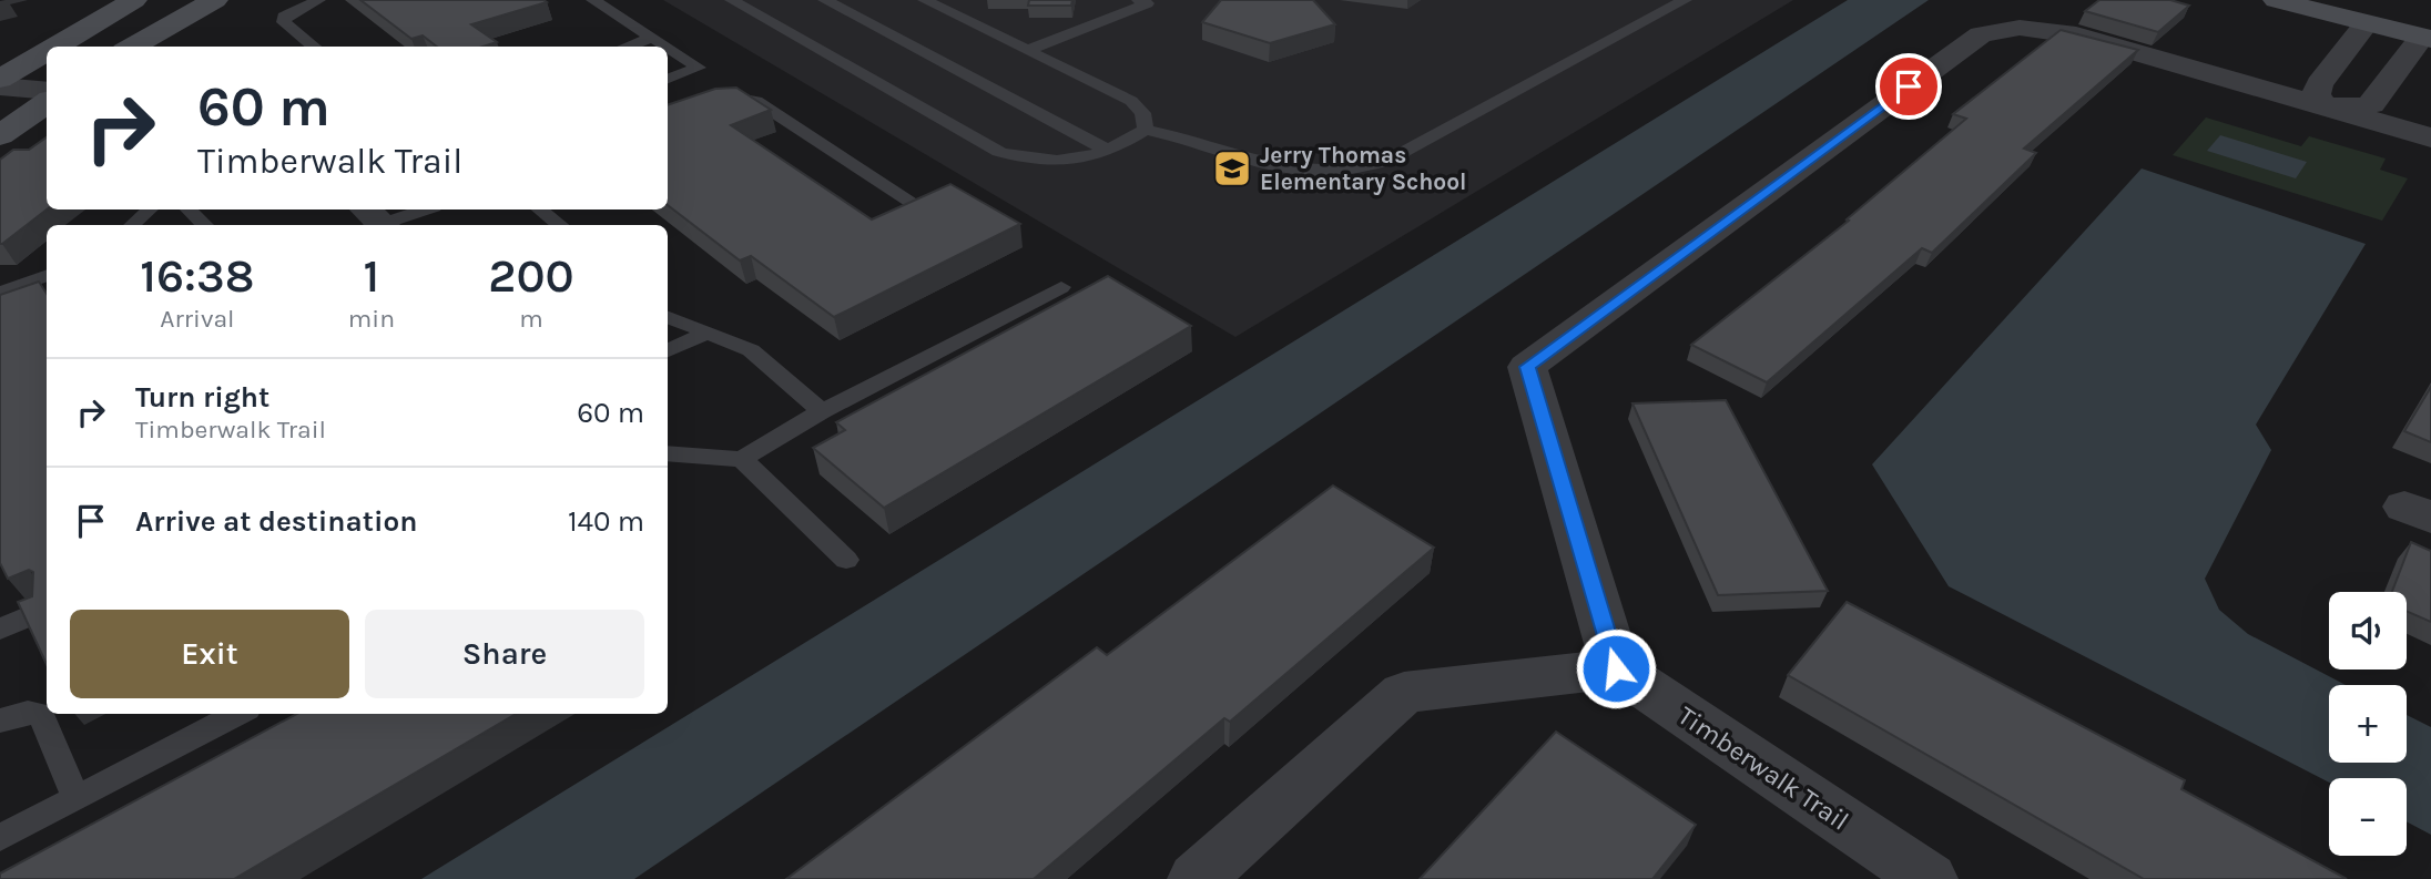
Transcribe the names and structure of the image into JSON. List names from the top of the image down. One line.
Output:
{"streets":{"street":["Timberwalk Trail"]},"places":{"school or university":["Jerry Thomas Elementary School"]},"page":{"turn":["60 m","Timberwalk Trail"],"eta":["16:38","Arrival","1","min","200","m"],"list":[{"name":"Turn right","note":"Timberwalk Trail","value":"60 m"},{"name":"Arrive at destination","value":"140 m"}],"map_buttons":["+","−"],"buttons":["Exit","Share"]}}
